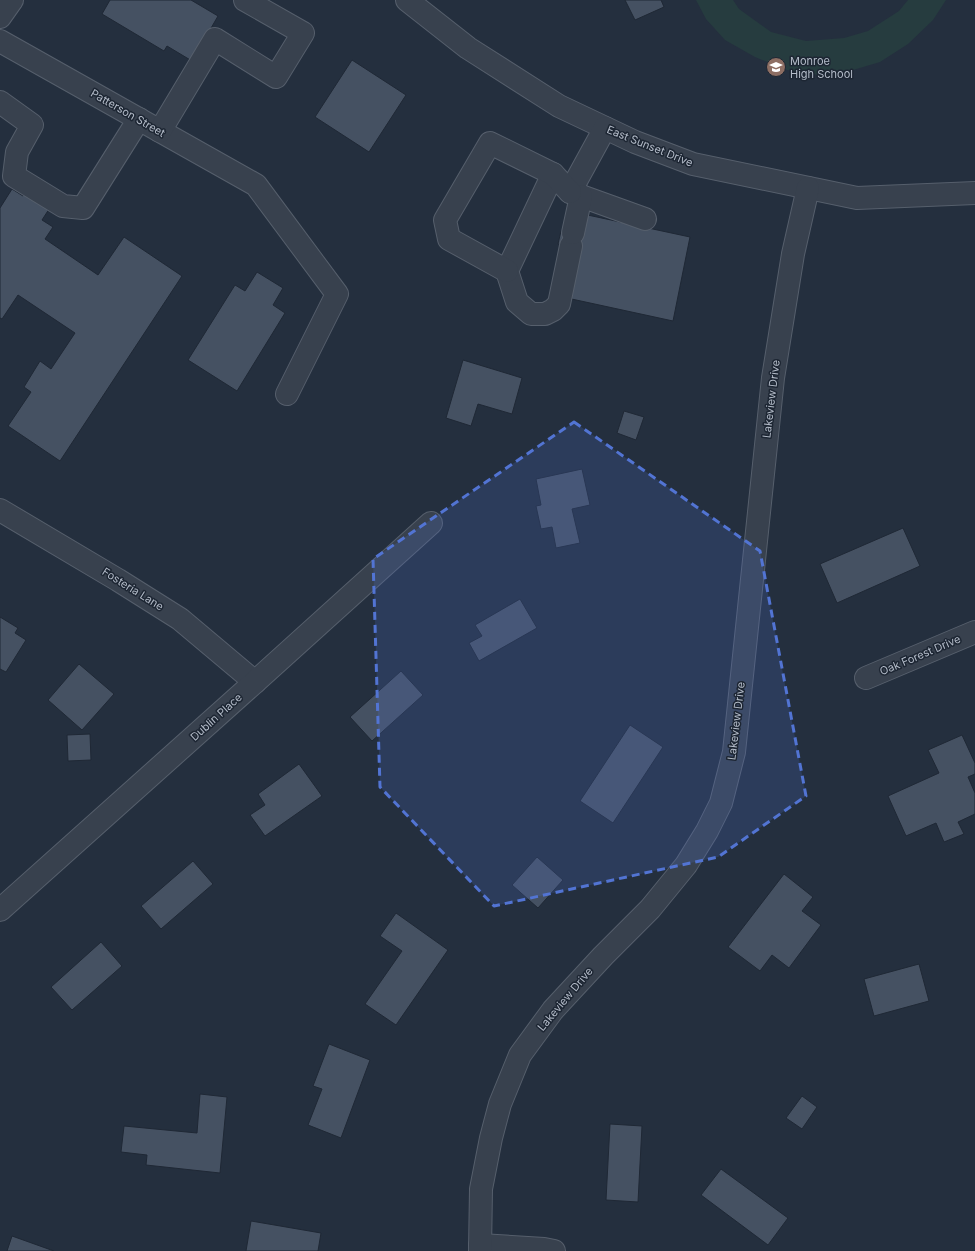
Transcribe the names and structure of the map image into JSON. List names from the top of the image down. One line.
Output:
{"streets":{"street":["Patterson Street","East Sunset Drive","Lakeview Drive","Fosteria Lane","Oak Forest Drive","Dublin Place"]},"crossings":[["East Sunset Drive","Lakeview Drive"],["Fosteria Lane","Dublin Place"]],"places":{"school or university":["Monroe High School"]}}
